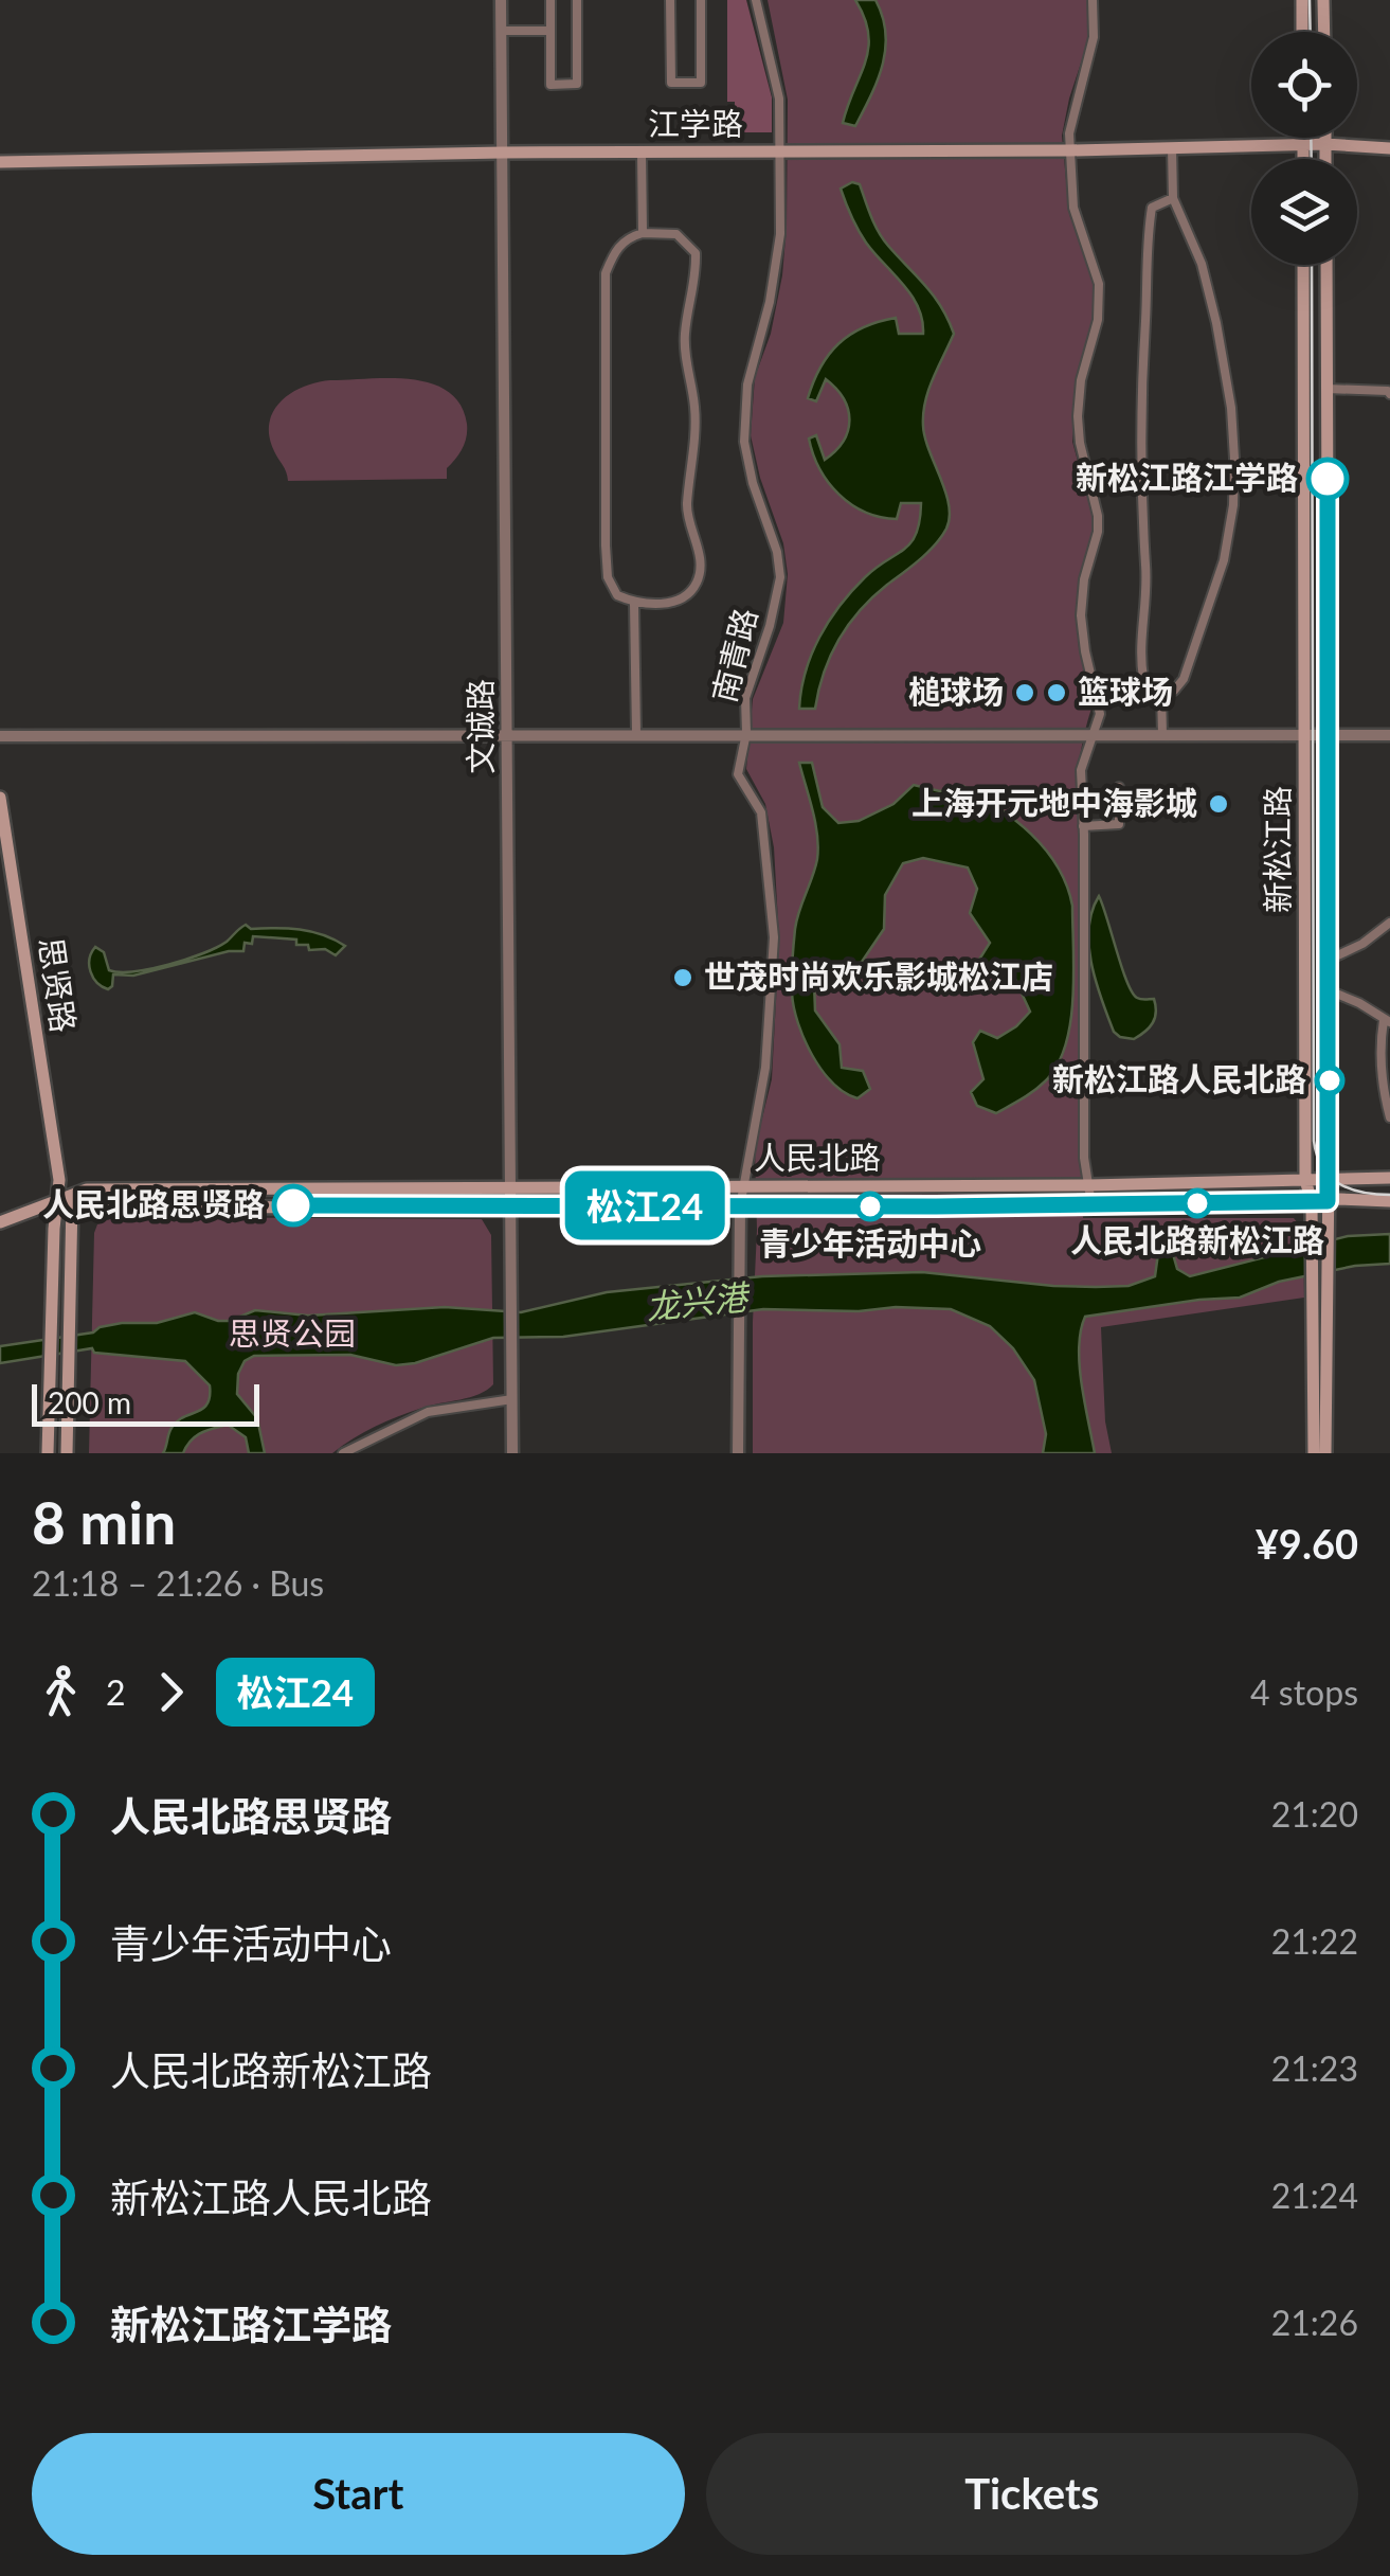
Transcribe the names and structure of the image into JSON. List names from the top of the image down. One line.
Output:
{"streets":{"main road":["江学路","新松江路","思贤路","人民北路"],"street":["南青路","文诚路"]},"crossings":[["江学路","南青路"],["江学路","文诚路"],["南青路","人民北路"],["文诚路","人民北路"],["新松江路","人民北路"],["思贤路","人民北路"]],"water":["龙兴港"],"parks":["思贤公园"],"places":["新松江路江学路","槌球场","篮球场","上海开元地中海影城","世茂时尚欢乐影城松江店","新松江路人民北路","人民北路新松江路","人民北路思贤路","青少年活动中心"],"lines":["bus line 松江24"],"scale_bar":"200 m","page":{"on_map":"松江24","scale":"200 m","heading":["8 min","21:18 – 21:26 · Bus","¥9.60"],"legs":["2","松江24","4 stops"],"list":[{"name":"人民北路思贤路","value":"21:20"},{"name":"青少年活动中心","value":"21:22"},{"name":"人民北路新松江路","value":"21:23"},{"name":"新松江路人民北路","value":"21:24"},{"name":"新松江路江学路","value":"21:26"}],"buttons":["Start","Tickets"]}}
